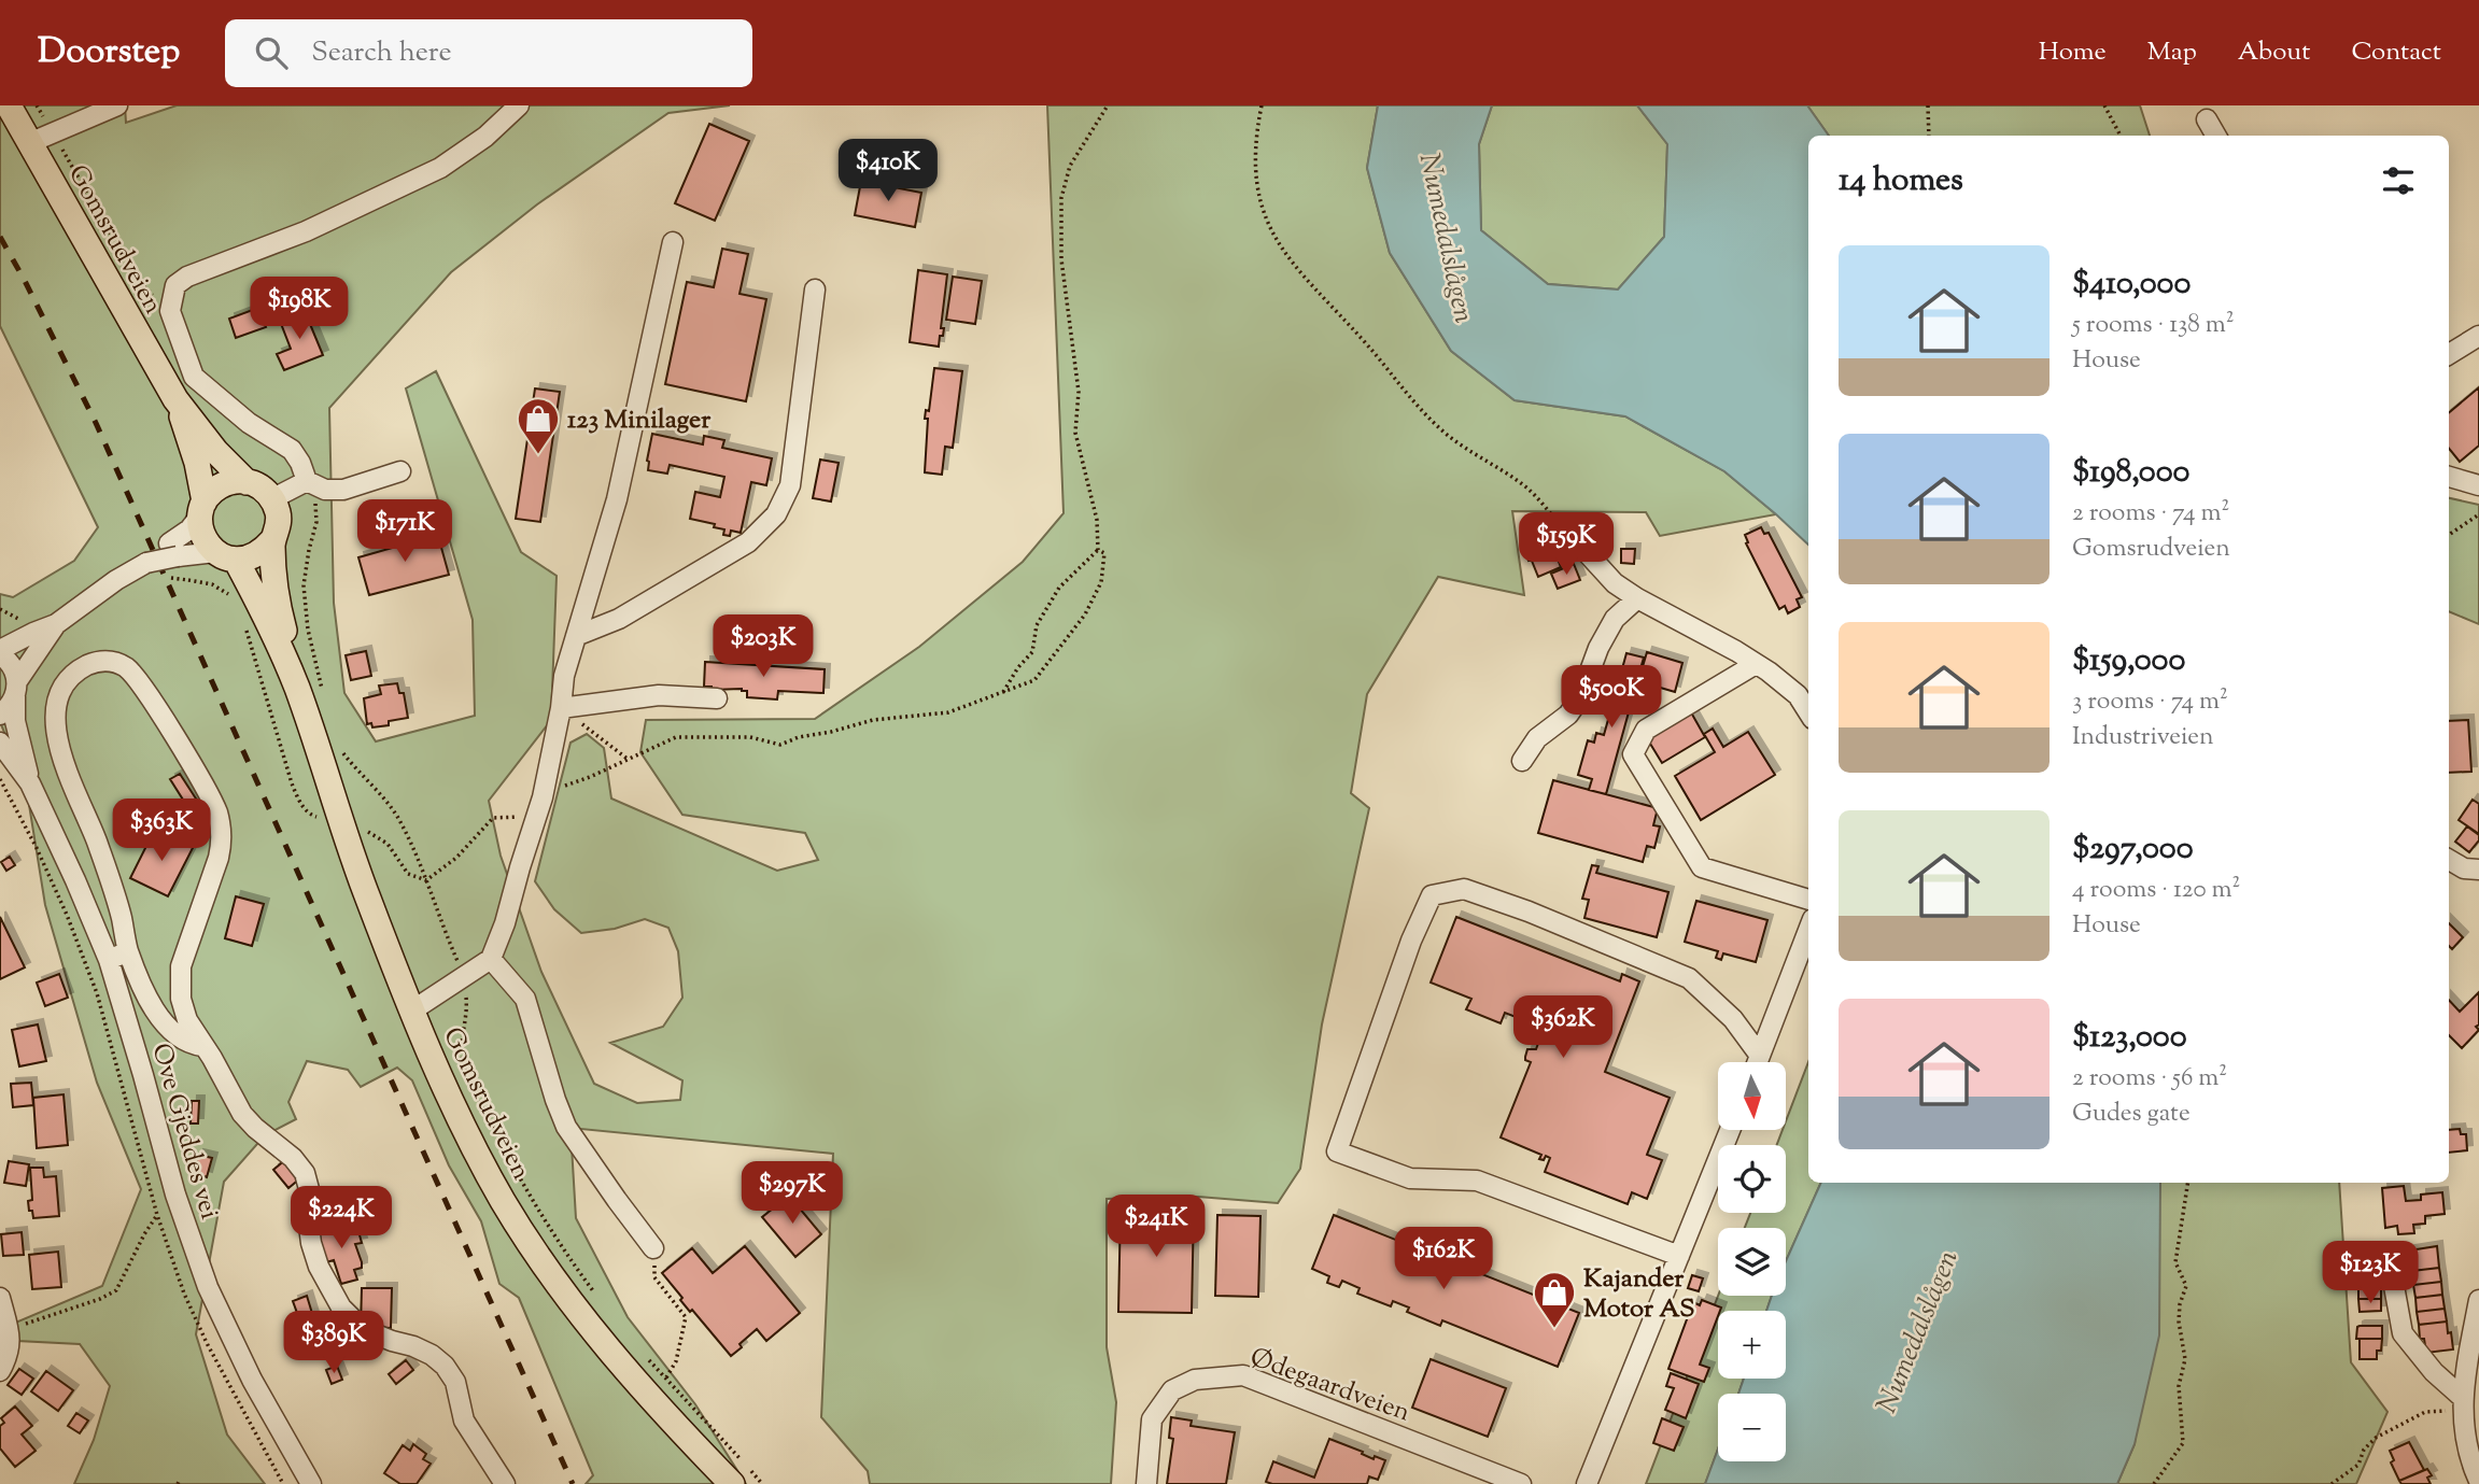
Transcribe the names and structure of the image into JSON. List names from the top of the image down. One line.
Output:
{"streets":{"main road":["Gomsrudveien"],"street":["Ove Gjeddes vei","Ødegaardveien"]},"water":["Numedalslågen"],"places":{"shop":["123 Minilager","Kajander Motor AS"]},"north":"bottom","page":{"header":"Doorstep","search":"Search here","nav":["Home","Map","About","Contact"],"heading":"14 homes","price":["$410K","$198K","$171K","$159K","$203K","$500K","$363K","$362K","$297K","$224K","$241K","$162K","$123K","$389K"],"list":[{"name":"$410,000","note":"5 rooms · 138 m² · House"},{"name":"$198,000","note":"2 rooms · 74 m² · Gomsrudveien"},{"name":"$159,000","note":"3 rooms · 74 m² · Industriveien"},{"name":"$297,000","note":"4 rooms · 120 m² · House"},{"name":"$123,000","note":"2 rooms · 56 m² · Gudes gate"}],"map_buttons":["+","−"]}}
